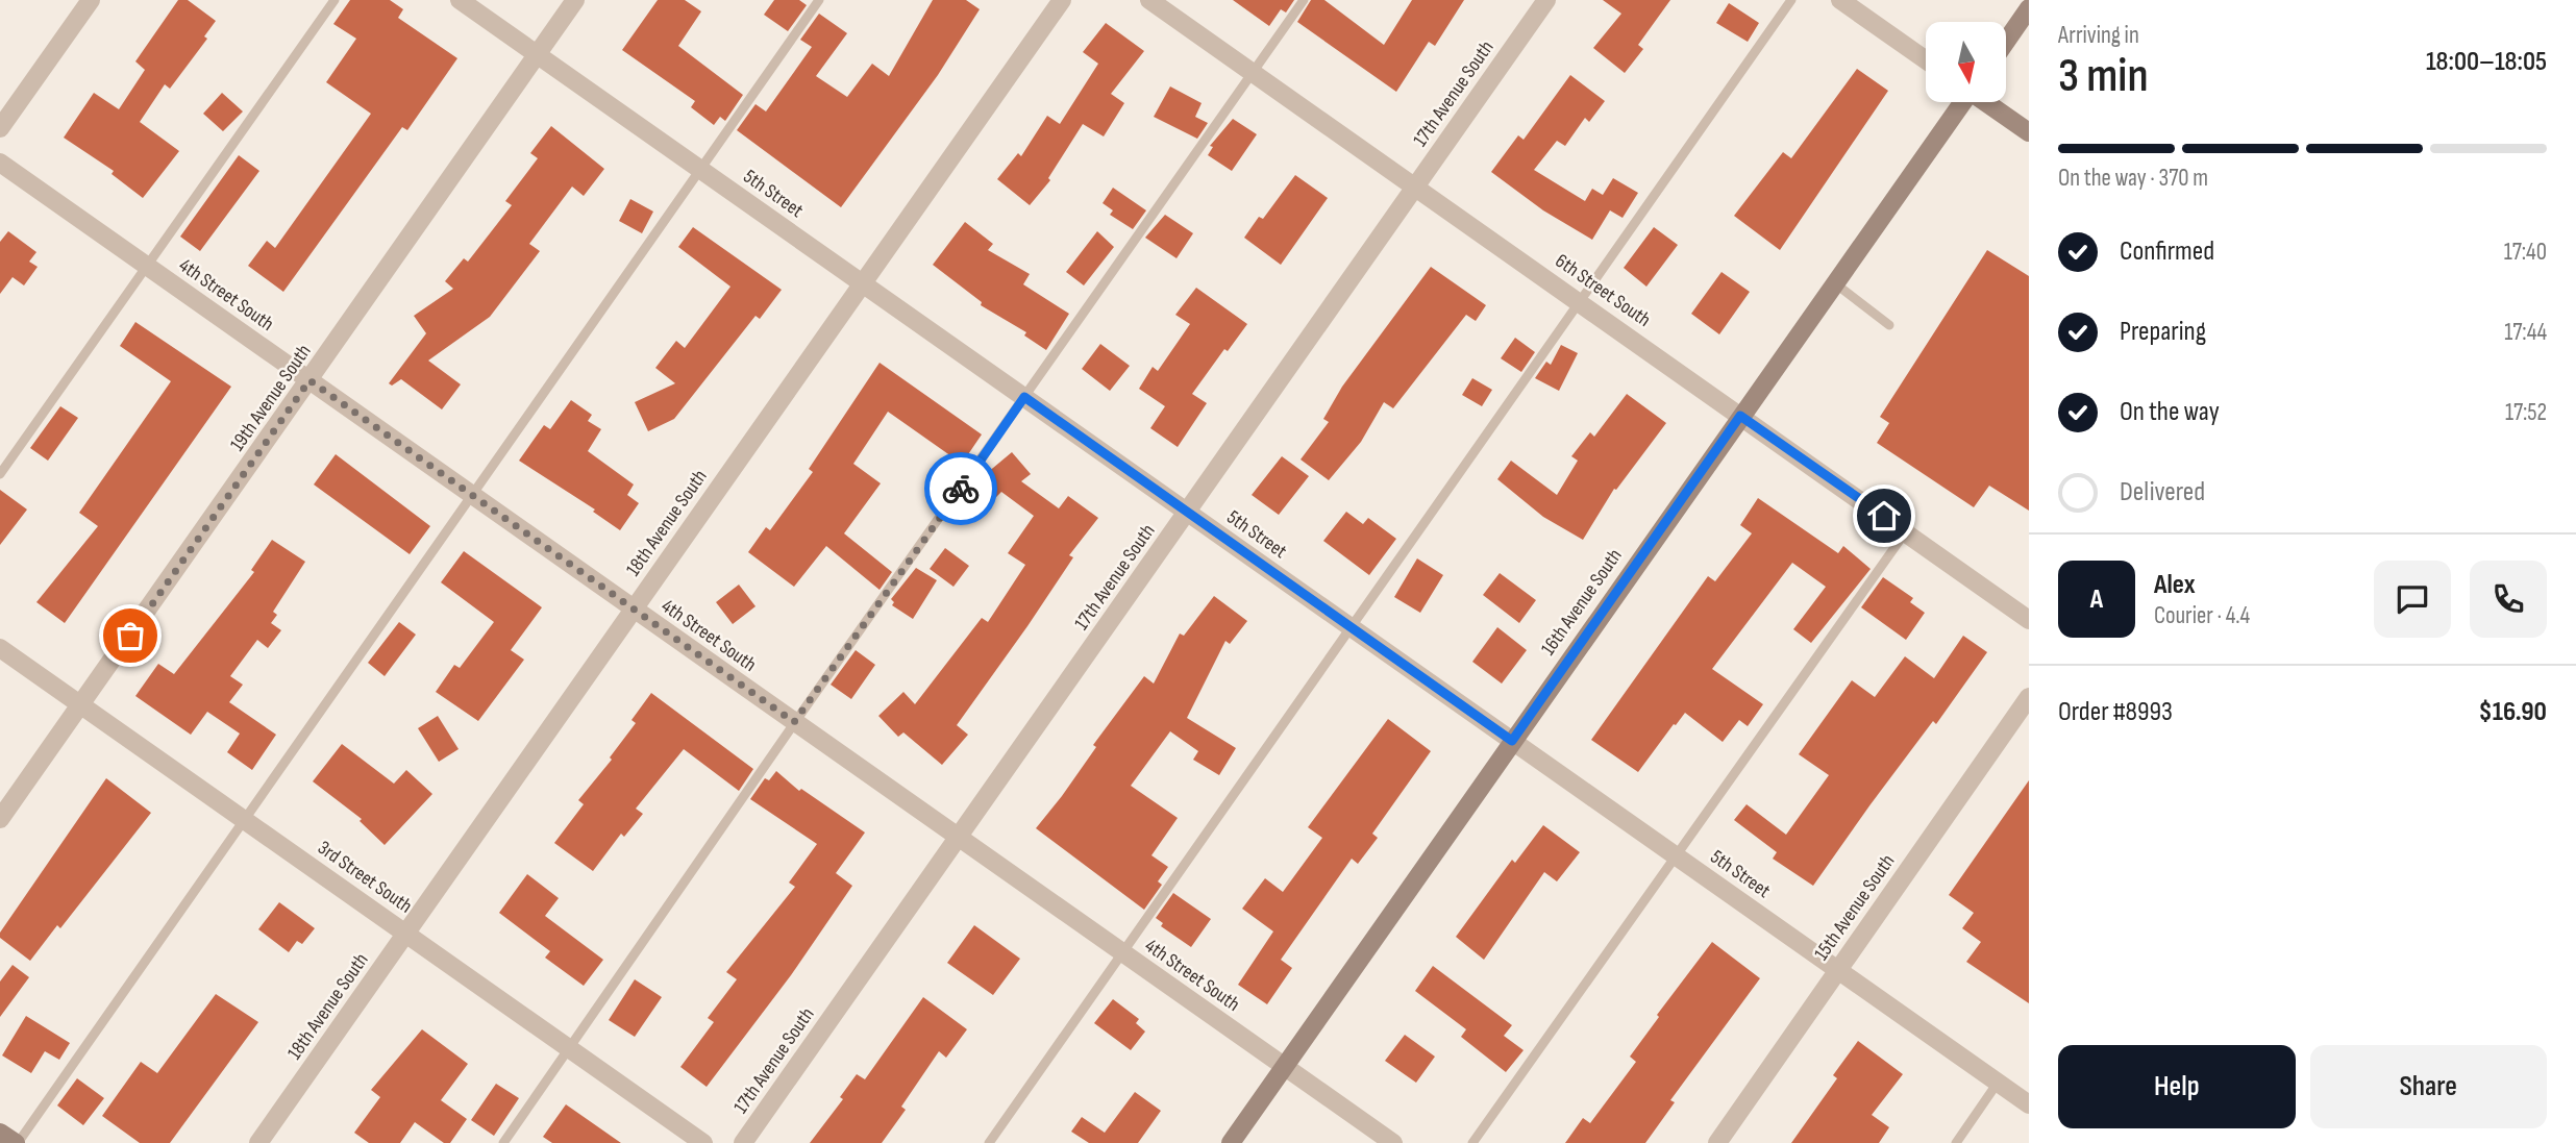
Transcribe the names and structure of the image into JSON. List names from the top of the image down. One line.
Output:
{"streets":{"street":["17th Avenue South","5th Street","6th Street South","4th Street South","19th Avenue South","18th Avenue South","16th Avenue South","3rd Street South","15th Avenue South"]},"crossings":[["17th Avenue South","5th Street"],["17th Avenue South","6th Street South"],["17th Avenue South","4th Street South"],["5th Street","19th Avenue South"],["5th Street","18th Avenue South"],["5th Street","16th Avenue South"],["5th Street","15th Avenue South"],["6th Street South","16th Avenue South"],["4th Street South","19th Avenue South"],["4th Street South","18th Avenue South"],["4th Street South","16th Avenue South"],["19th Avenue South","3rd Street South"],["18th Avenue South","3rd Street South"]],"north":"bottom","page":{"heading":["3 min","Arriving in","18:00–18:05"],"panel":["Alex","Courier · 4.4","Order #8993","$16.90"],"bar":"On the way · 370 m","list":[["Confirmed","17:40"],["Preparing","17:44"],["On the way","17:52"],"Delivered"],"round":"A","buttons":["Help","Share"]}}
